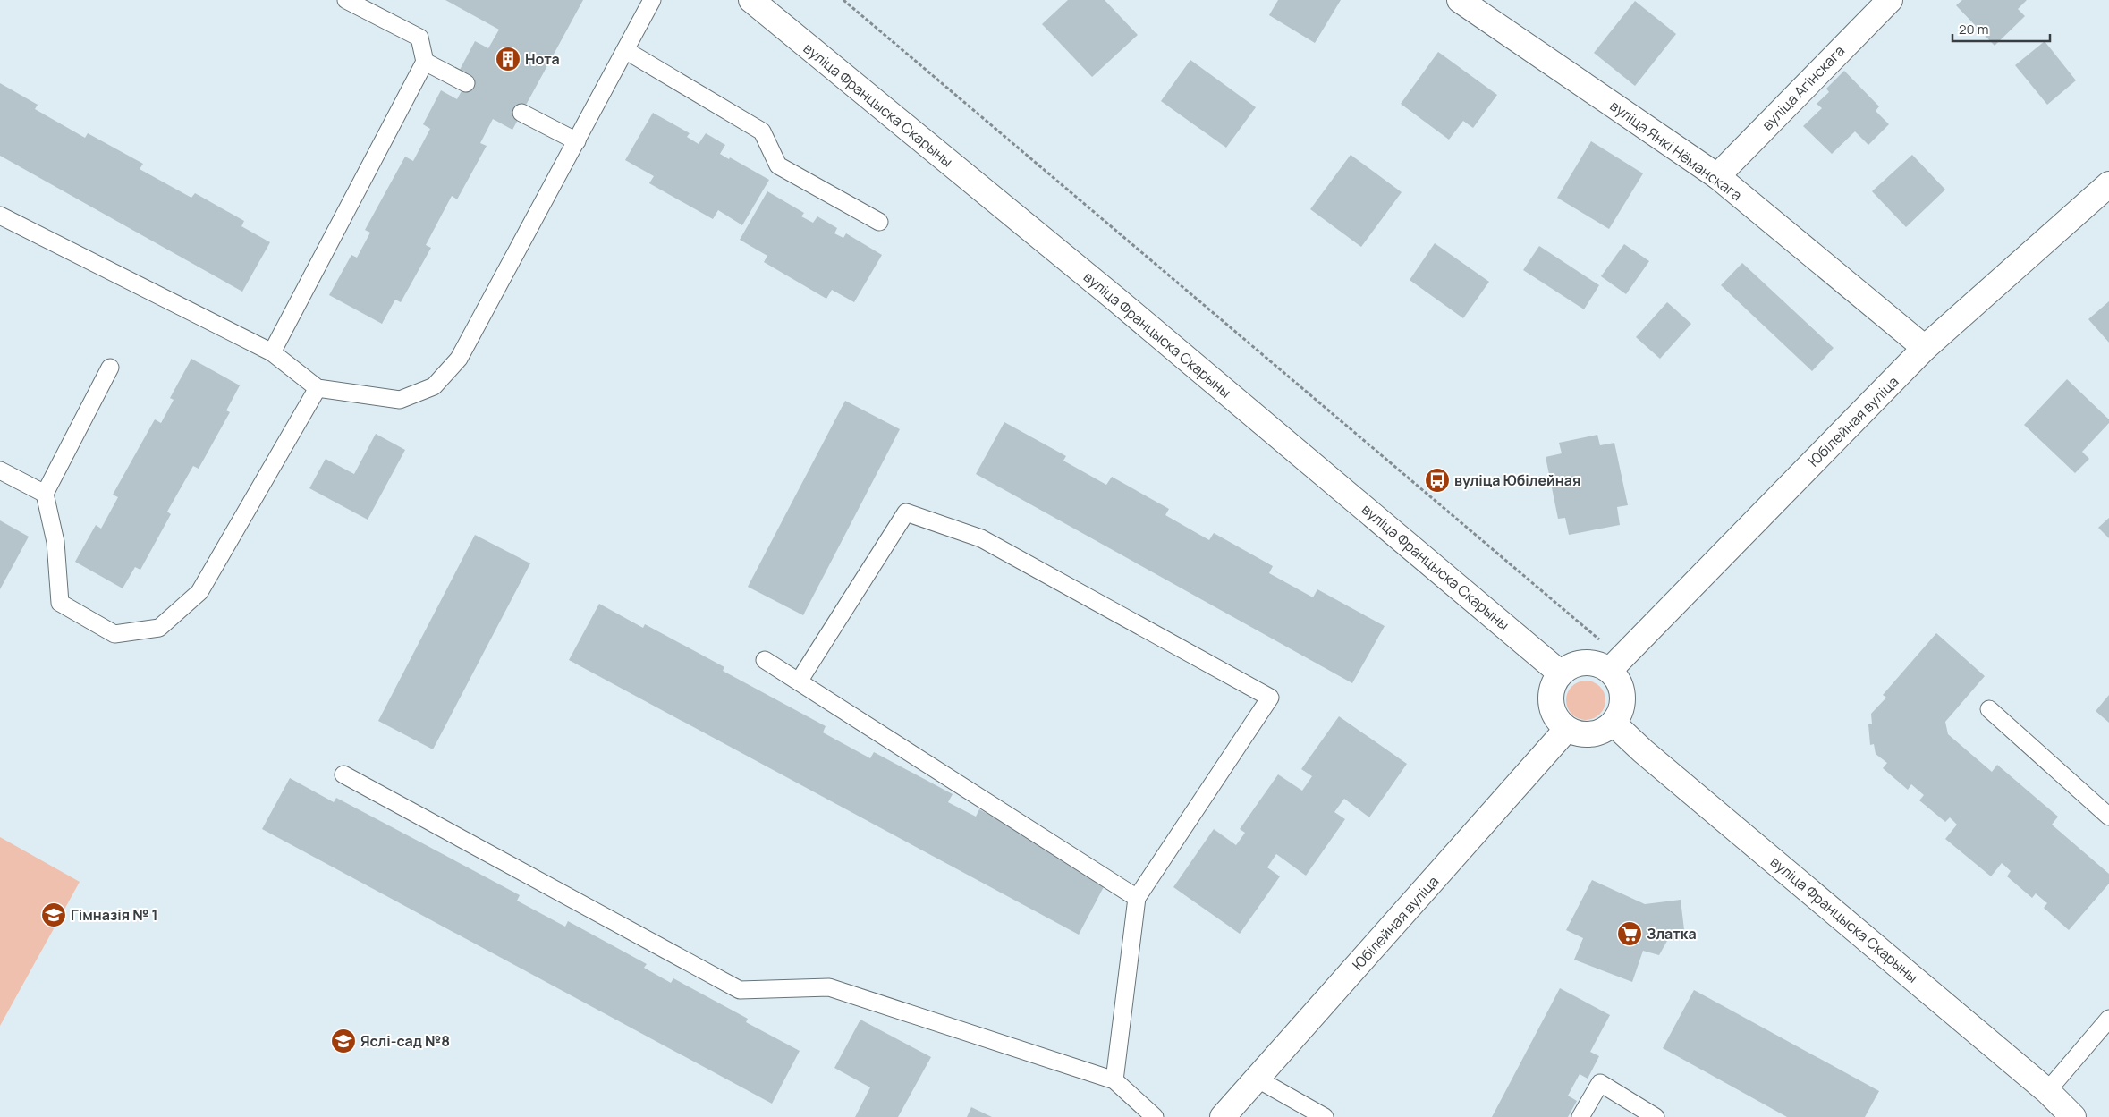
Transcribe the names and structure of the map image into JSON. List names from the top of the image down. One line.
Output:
{"streets":{"street":["вуліца Агінскага","вуліца Францыска Скарыны","вуліца Янкі Нёманскага","Юбілейная вуліца"]},"crossings":[["вуліца Агінскага","вуліца Янкі Нёманскага"],["вуліца Францыска Скарыны","Юбілейная вуліца"],["вуліца Янкі Нёманскага","Юбілейная вуліца"]],"places":{"building":["Нота"],"bus stop":["вуліца Юбілейная"],"school or university":["Гімназія № 1","Яслі-сад №8"],"supermarket":["Златка"]},"scale_bar":"20 m"}
